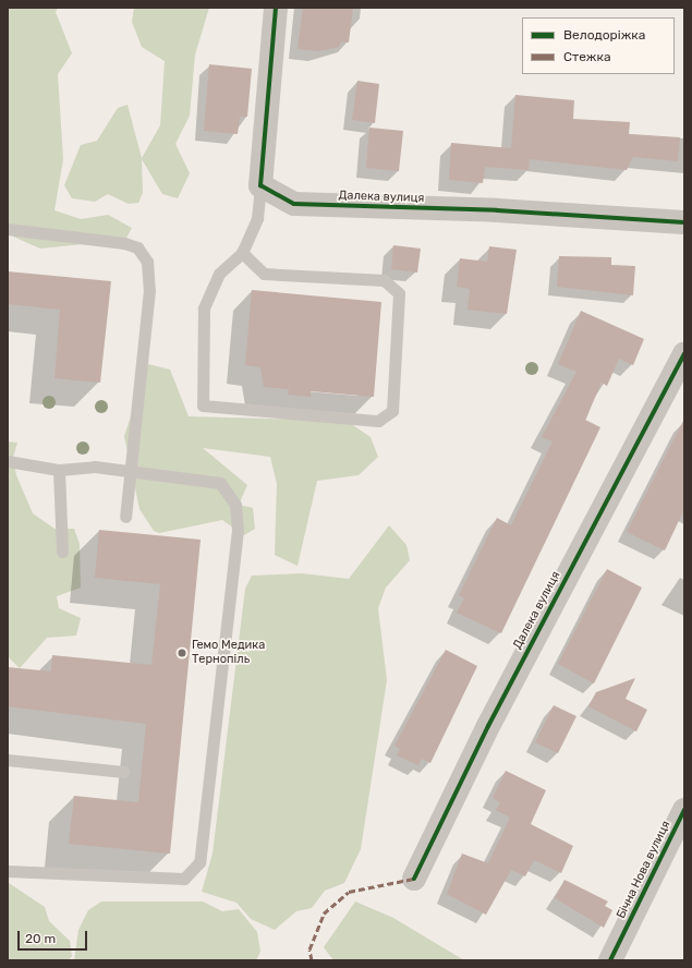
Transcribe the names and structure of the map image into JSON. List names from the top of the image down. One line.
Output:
{"streets":{"street":["Далека вулиця","Бічна Нова вулиця"]},"places":["Гемо Медика Тернопіль"],"legend":["Велодоріжка","Стежка"],"scale_bar":"20 m"}
